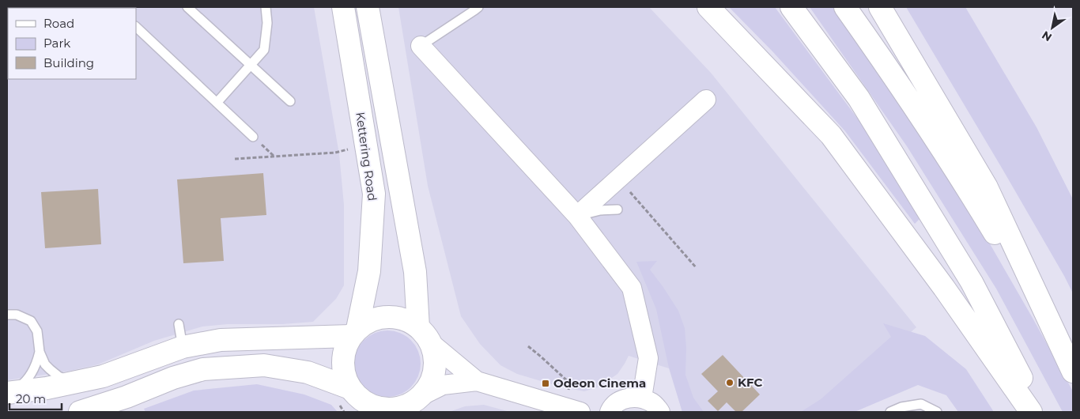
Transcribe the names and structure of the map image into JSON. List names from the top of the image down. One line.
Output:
{"streets":{"main road":["Kettering Road"]},"places":{"other":["KFC"],"transit":["Odeon Cinema"]},"legend":["Road","Park","Building"],"scale_bar":"20 m","north":"bottom left"}
